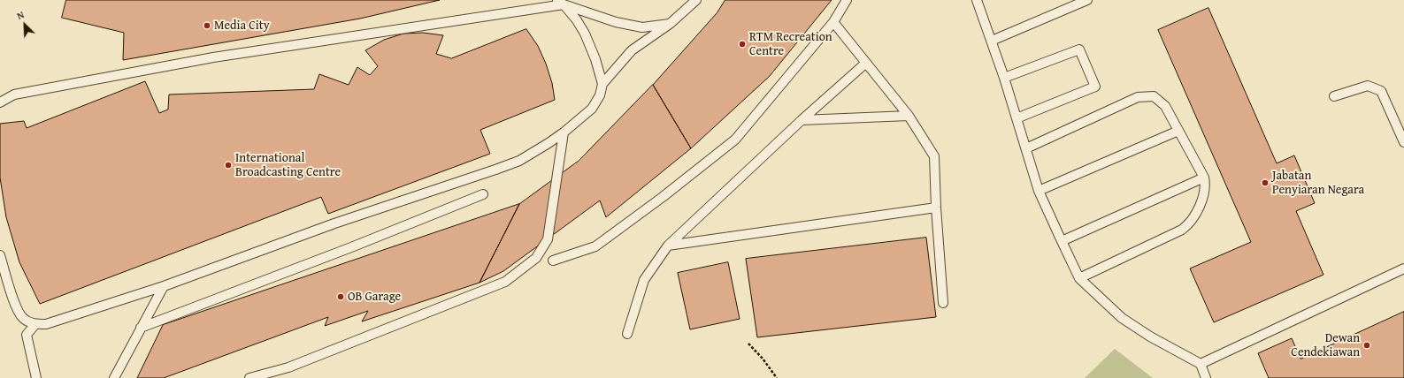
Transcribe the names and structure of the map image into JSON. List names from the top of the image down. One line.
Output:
{"places":["Media City","RTM Recreation Centre","International Broadcasting Centre","Jabatan Penyiaran Negara","OB Garage","Dewan Cendekiawan"],"north":"top left"}
